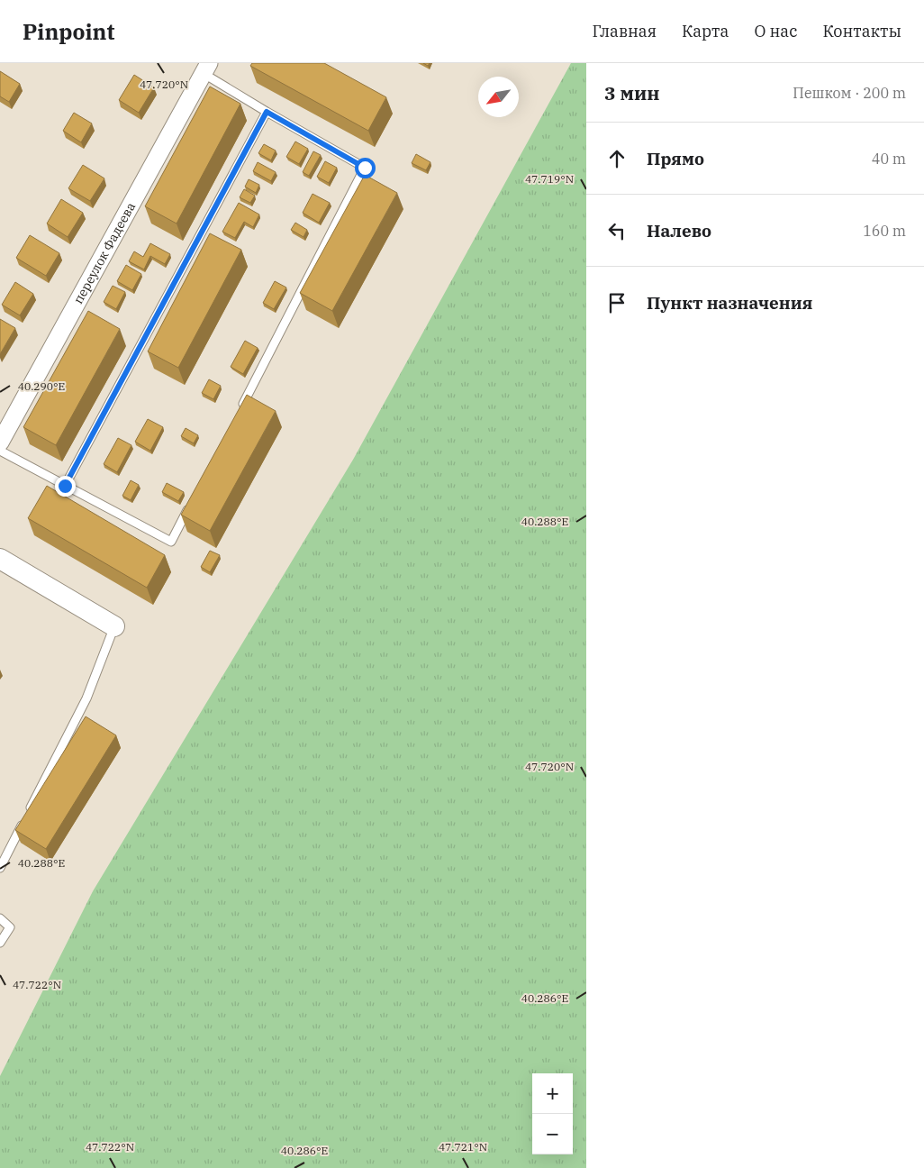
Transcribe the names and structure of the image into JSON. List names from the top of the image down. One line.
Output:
{"streets":{"street":["переулок Фадеева"]},"north":"bottom left","page":{"header":"Pinpoint","nav":["Главная","Карта","О нас","Контакты"],"heading":["3 мин","Пешком · 200 m"],"list":[["Прямо","40 m"],["Налево","160 m"],"Пункт назначения"],"map_buttons":["+","−"]},"coordinates":["47.720°N","47.719°N","40.290°E","40.288°E","47.722°N","40.286°E","47.721°N"]}
